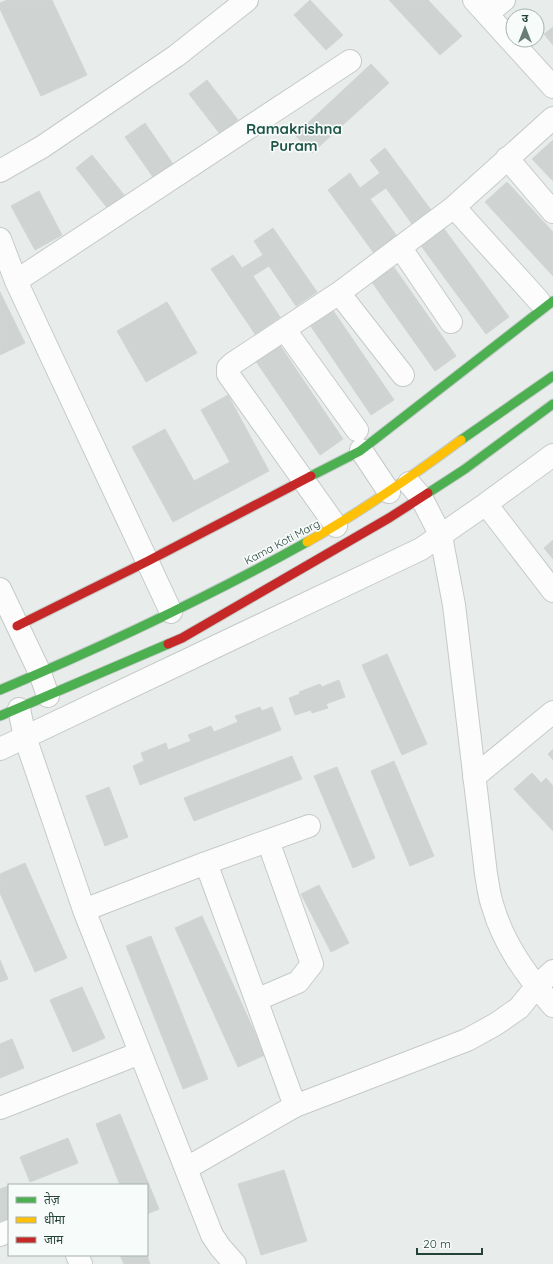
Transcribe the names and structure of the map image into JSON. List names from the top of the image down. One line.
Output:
{"streets":{"street":["Kama Koti Marg"]},"districts":["Ramakrishna Puram"],"legend":["तेज़","धीमा","जाम"],"scale_bar":"20 m","north":"top"}
